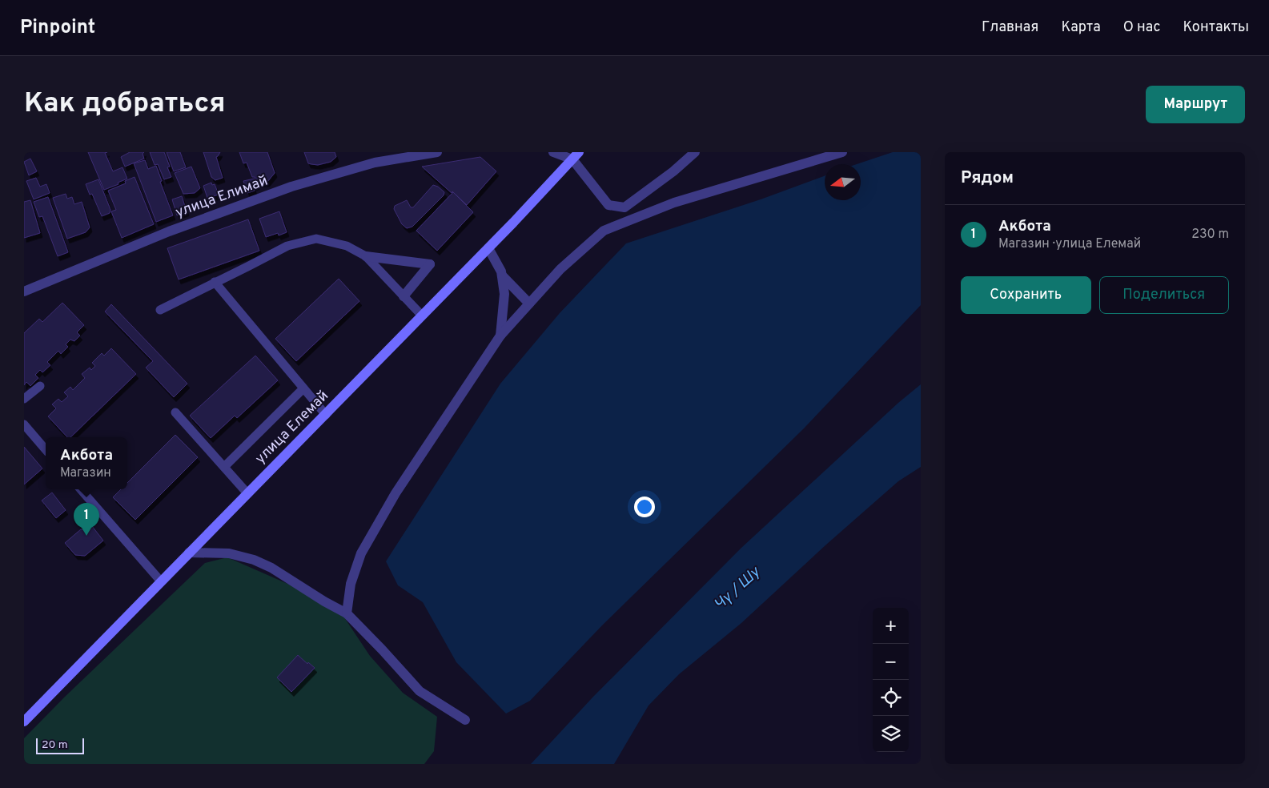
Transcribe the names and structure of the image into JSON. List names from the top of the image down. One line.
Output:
{"streets":{"street":["улица Елимай","улица Елемай"]},"water":["Чү / Шу"],"scale_bar":"20 m","north":"left","page":{"header":"Pinpoint","nav":["Главная","Карта","О нас","Контакты"],"buttons":["Маршрут",["Сохранить","Поделиться"]],"title":"Как добраться","heading":"Рядом","list":[{"mark":"1","name":"Акбота","note":"Магазин · улица Елемай","value":"230 m"}],"popup":["Акбота","Магазин"],"pins":"1","map_buttons":["+","−"],"scale":"20 m"}}
